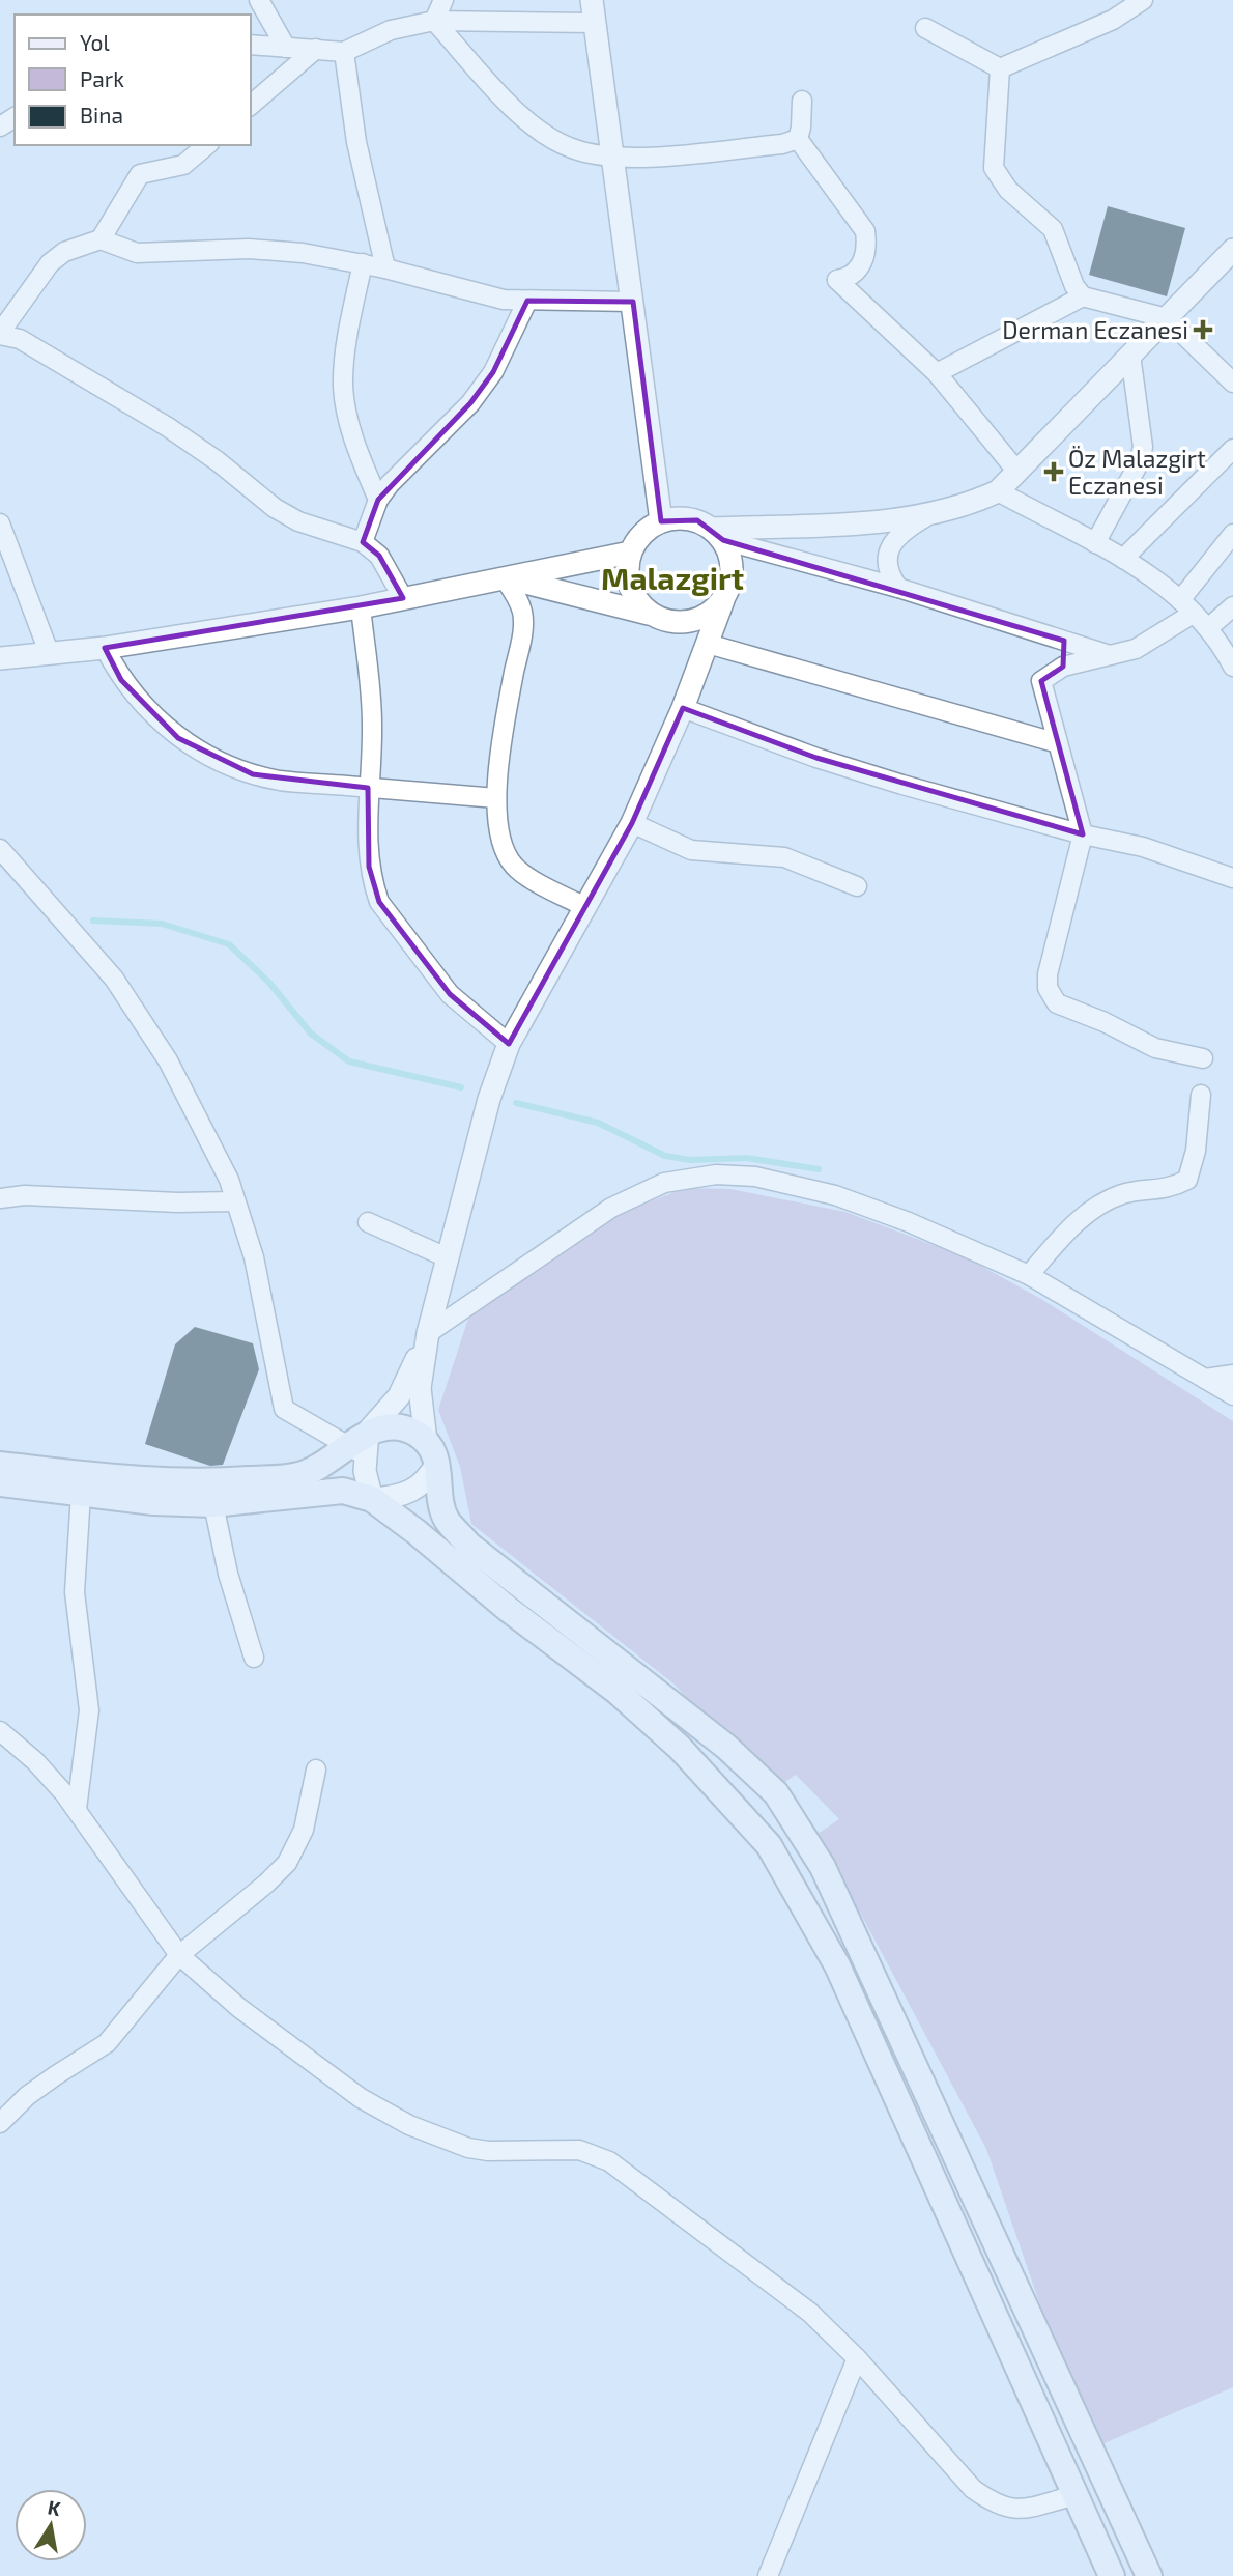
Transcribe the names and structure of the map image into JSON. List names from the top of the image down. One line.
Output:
{"districts":["Malazgirt"],"places":{"health":["Derman Eczanesi","Öz Malazgirt Eczanesi"]},"legend":["Yol","Park","Bina"],"north":"top"}
